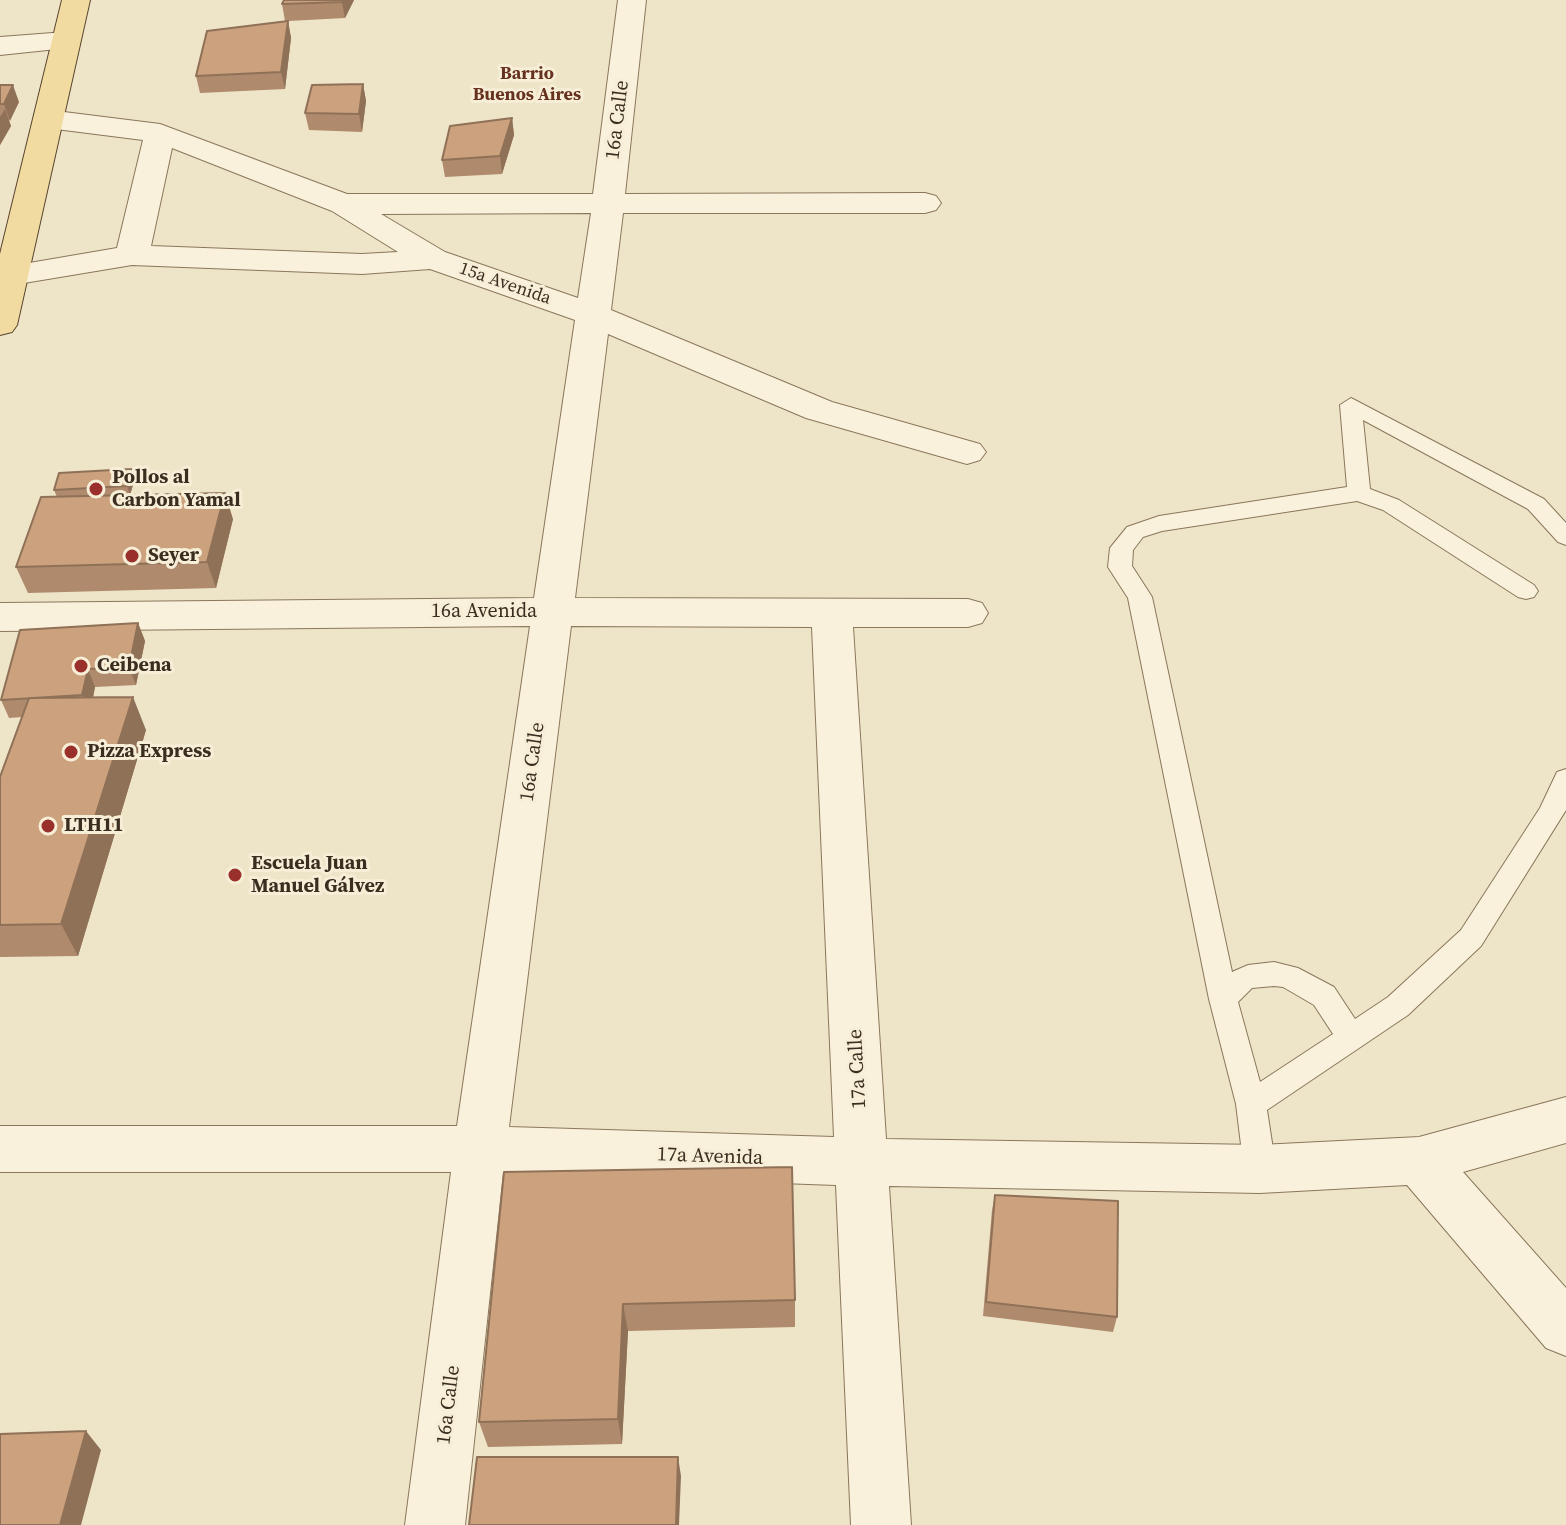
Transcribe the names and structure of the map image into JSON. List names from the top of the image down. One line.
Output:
{"streets":{"street":["16a Calle","15a Avenida","16a Avenida","17a Calle","17a Avenida"]},"crossings":[["16a Calle","15a Avenida"],["16a Calle","16a Avenida"],["16a Calle","17a Avenida"],["16a Avenida","17a Calle"],["17a Calle","17a Avenida"]],"districts":["Barrio Buenos Aires"],"places":["Pollos al Carbon Yamal","Seyer","Ceibena","Pizza Express","LTH11","Escuela Juan Manuel Gálvez"]}
